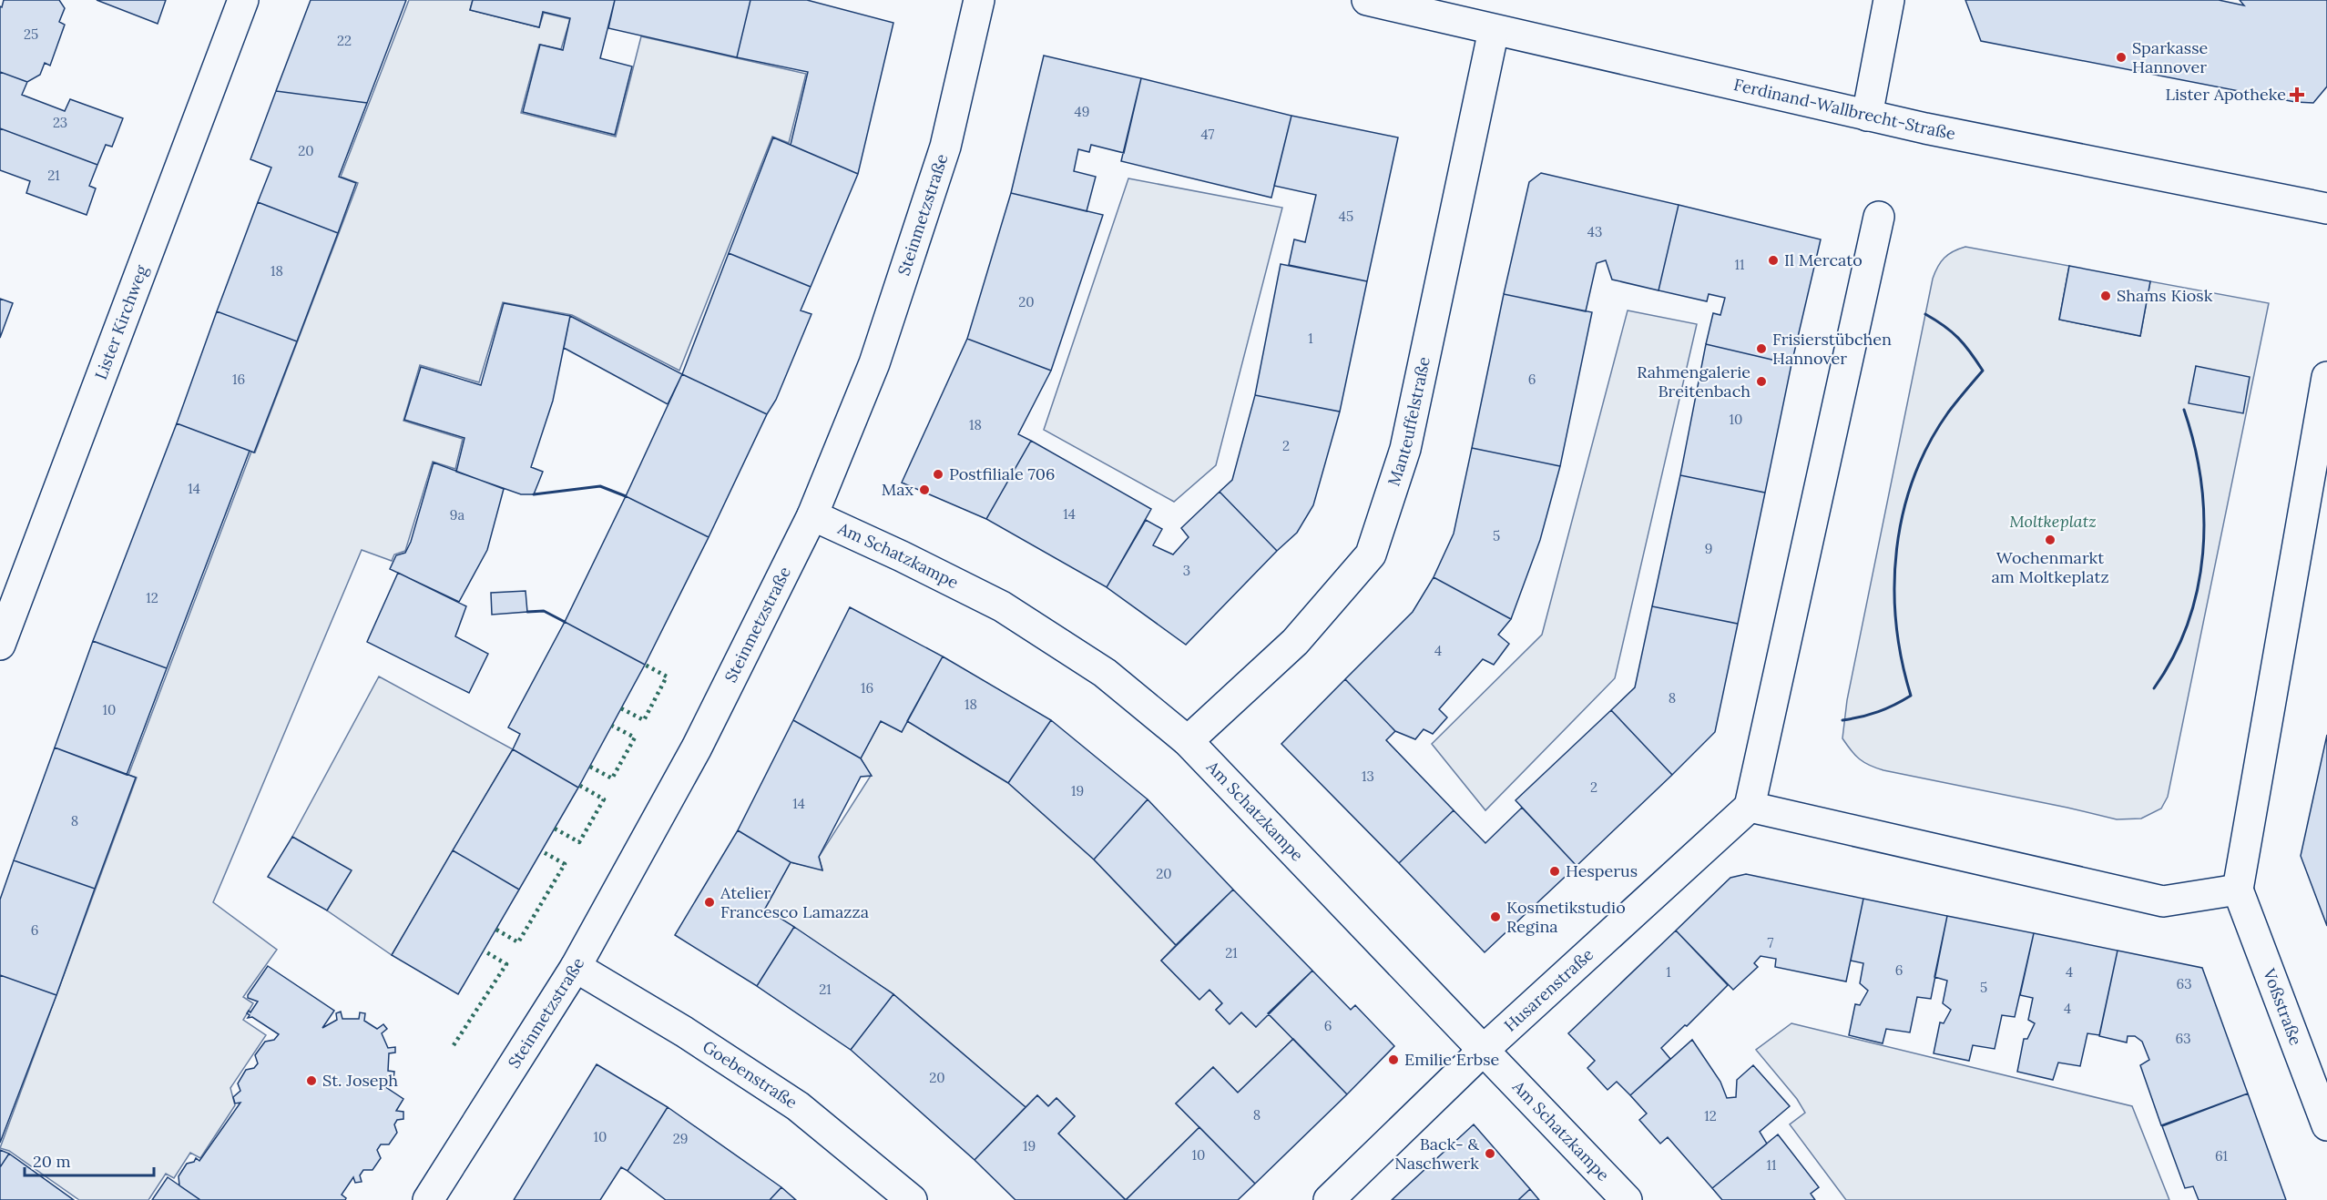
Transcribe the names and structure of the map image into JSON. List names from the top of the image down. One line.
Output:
{"streets":{"street":["Ferdinand-Wallbrecht-Straße","Steinmetzstraße","Lister Kirchweg","Manteuffelstraße","Am Schatzkampe","Husarenstraße","Voßstraße","Goebenstraße"]},"crossings":[["Ferdinand-Wallbrecht-Straße","Manteuffelstraße"],["Steinmetzstraße","Am Schatzkampe"],["Steinmetzstraße","Goebenstraße"],["Manteuffelstraße","Am Schatzkampe"],["Am Schatzkampe","Husarenstraße"]],"parks":["Moltkeplatz"],"places":{"other":["Sparkasse Hannover","Il Mercato","Shams Kiosk","Frisierstübchen Hannover","Rahmengalerie Breitenbach","Postfiliale 706","Max","Wochenmarkt am Moltkeplatz","Hesperus","Atelier Francesco Lamazza","Kosmetikstudio Regina","Emilie Erbse","St. Joseph","Back- & Naschwerk"],"health":["Lister Apotheke"]},"house_numbers":["25","22","49","23","47","20","21","45","43","11","18","20","1","16","6","10","18","2","14","14","9a","5","9","3","12","4","16","8","18","10","13","2","19","14","8","20","6","7","21","6","1","4","63","5","21","4","6","63","20","8","12","10","29","19","10","61","11"],"scale_bar":"20 m"}
